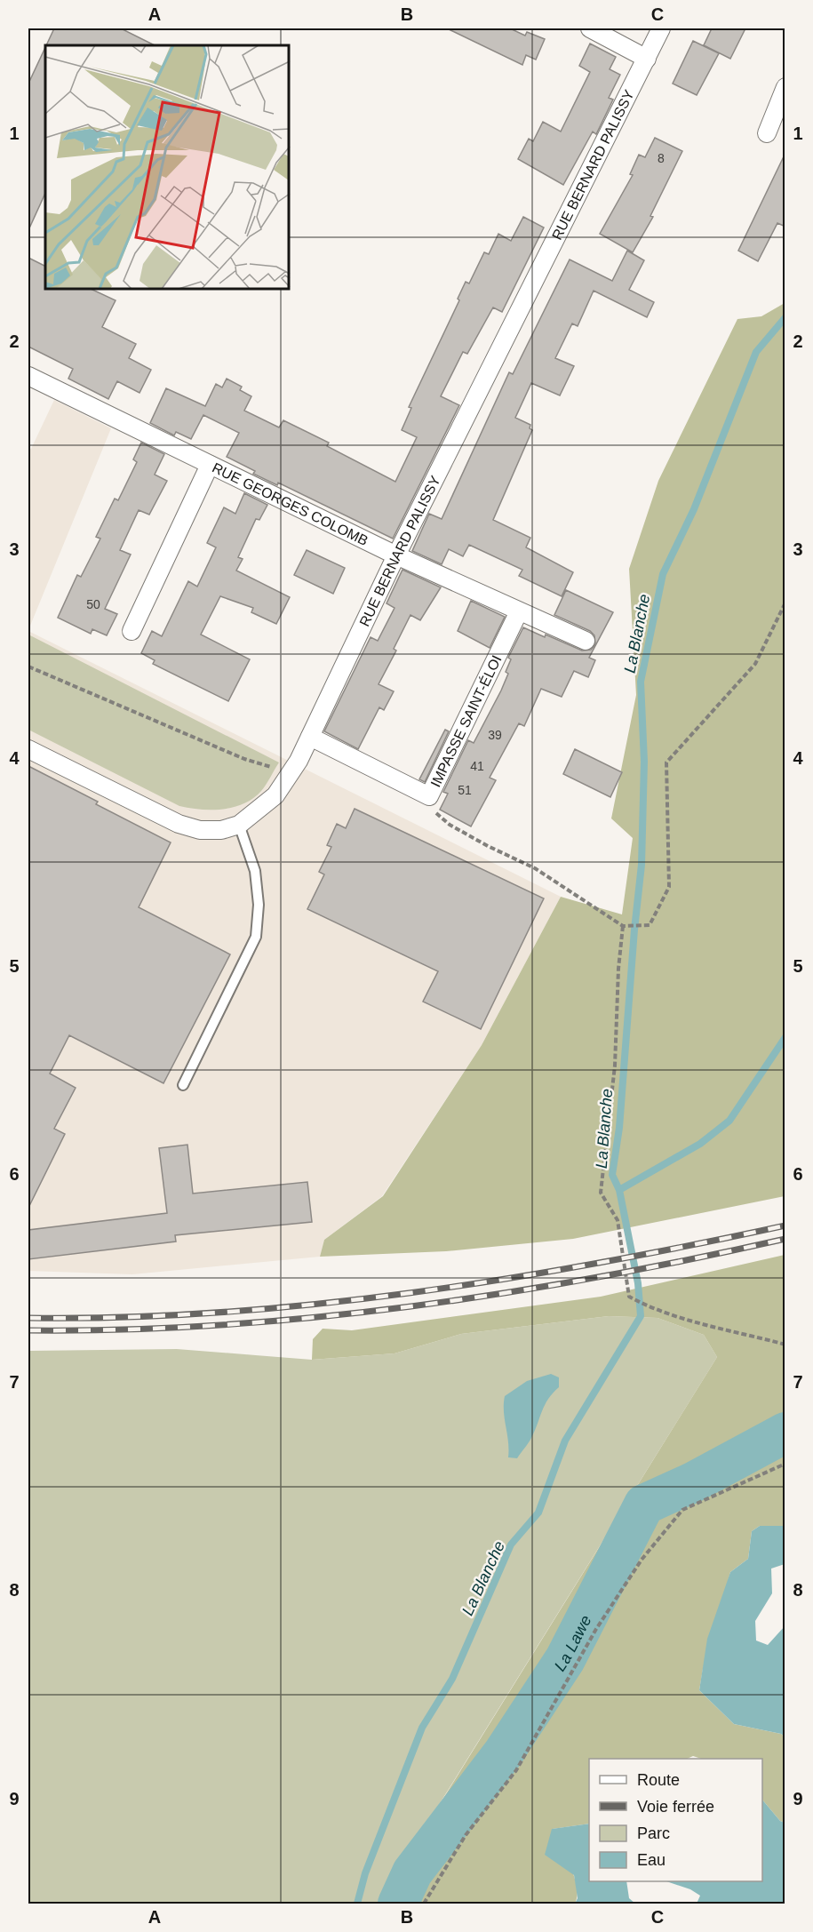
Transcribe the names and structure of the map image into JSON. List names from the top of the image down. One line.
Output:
{"streets":{"street":["RUE BERNARD PALISSY","RUE GEORGES COLOMB","IMPASSE SAINT-ÉLOI"]},"crossings":[["RUE BERNARD PALISSY","RUE GEORGES COLOMB"],["RUE BERNARD PALISSY","IMPASSE SAINT-ÉLOI"],["RUE GEORGES COLOMB","IMPASSE SAINT-ÉLOI"]],"water":["La Blanche","La Lawe"],"house_numbers":["8","50","39","41","51"],"legend":["Route","Voie ferrée","Parc","Eau"],"grid":{"columns":["A","B","C"],"rows":["1","2","3","4","5","6","7","8","9"]}}
